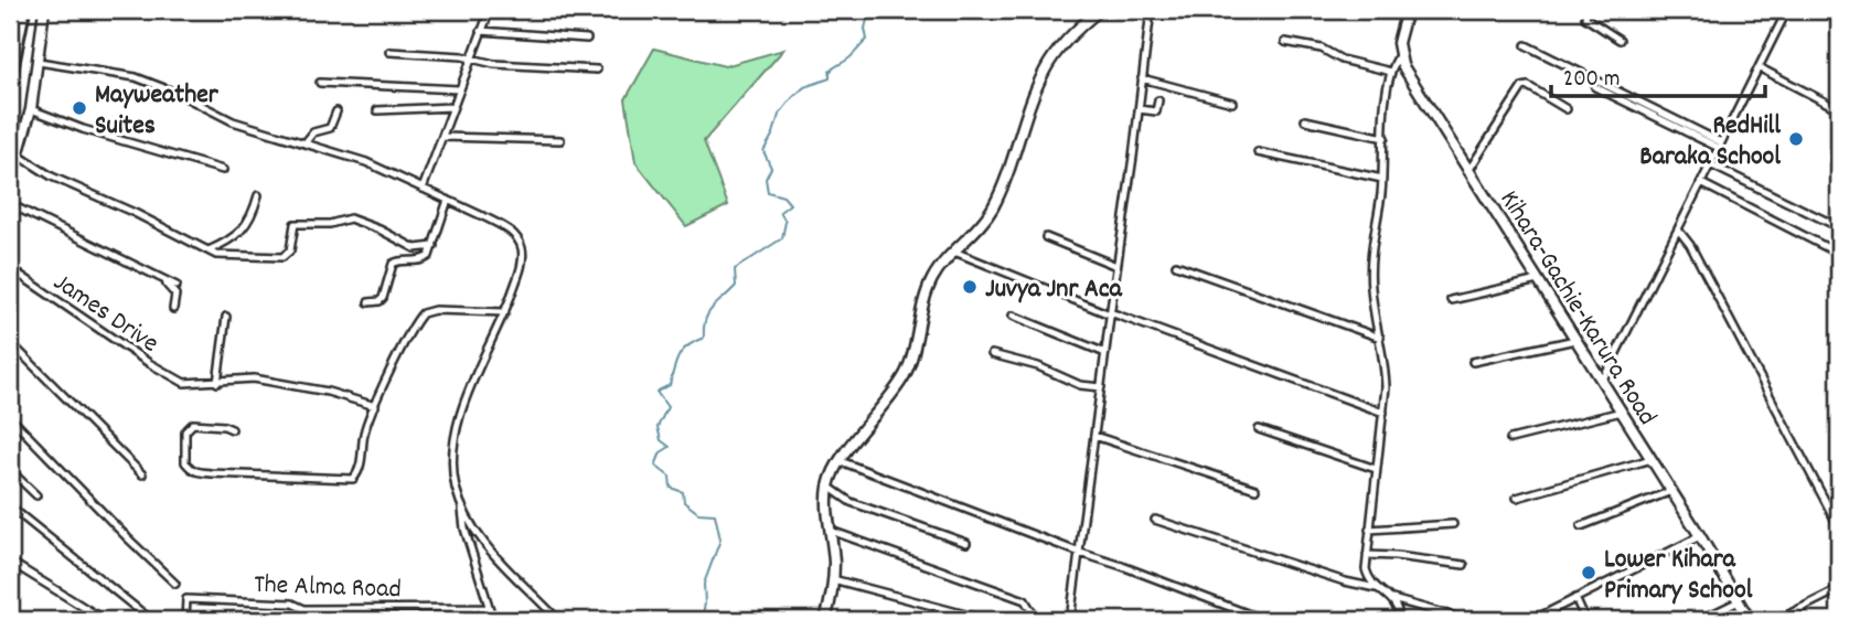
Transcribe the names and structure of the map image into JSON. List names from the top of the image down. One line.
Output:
{"streets":{"street":["Kihara-Gachie-Karura Road","James Drive","The Alma Road"]},"places":["Mayweather Suites","RedHill Baraka School","Juvya Jnr Aca","Lower Kihara Primary School"],"scale_bar":"200 m"}
